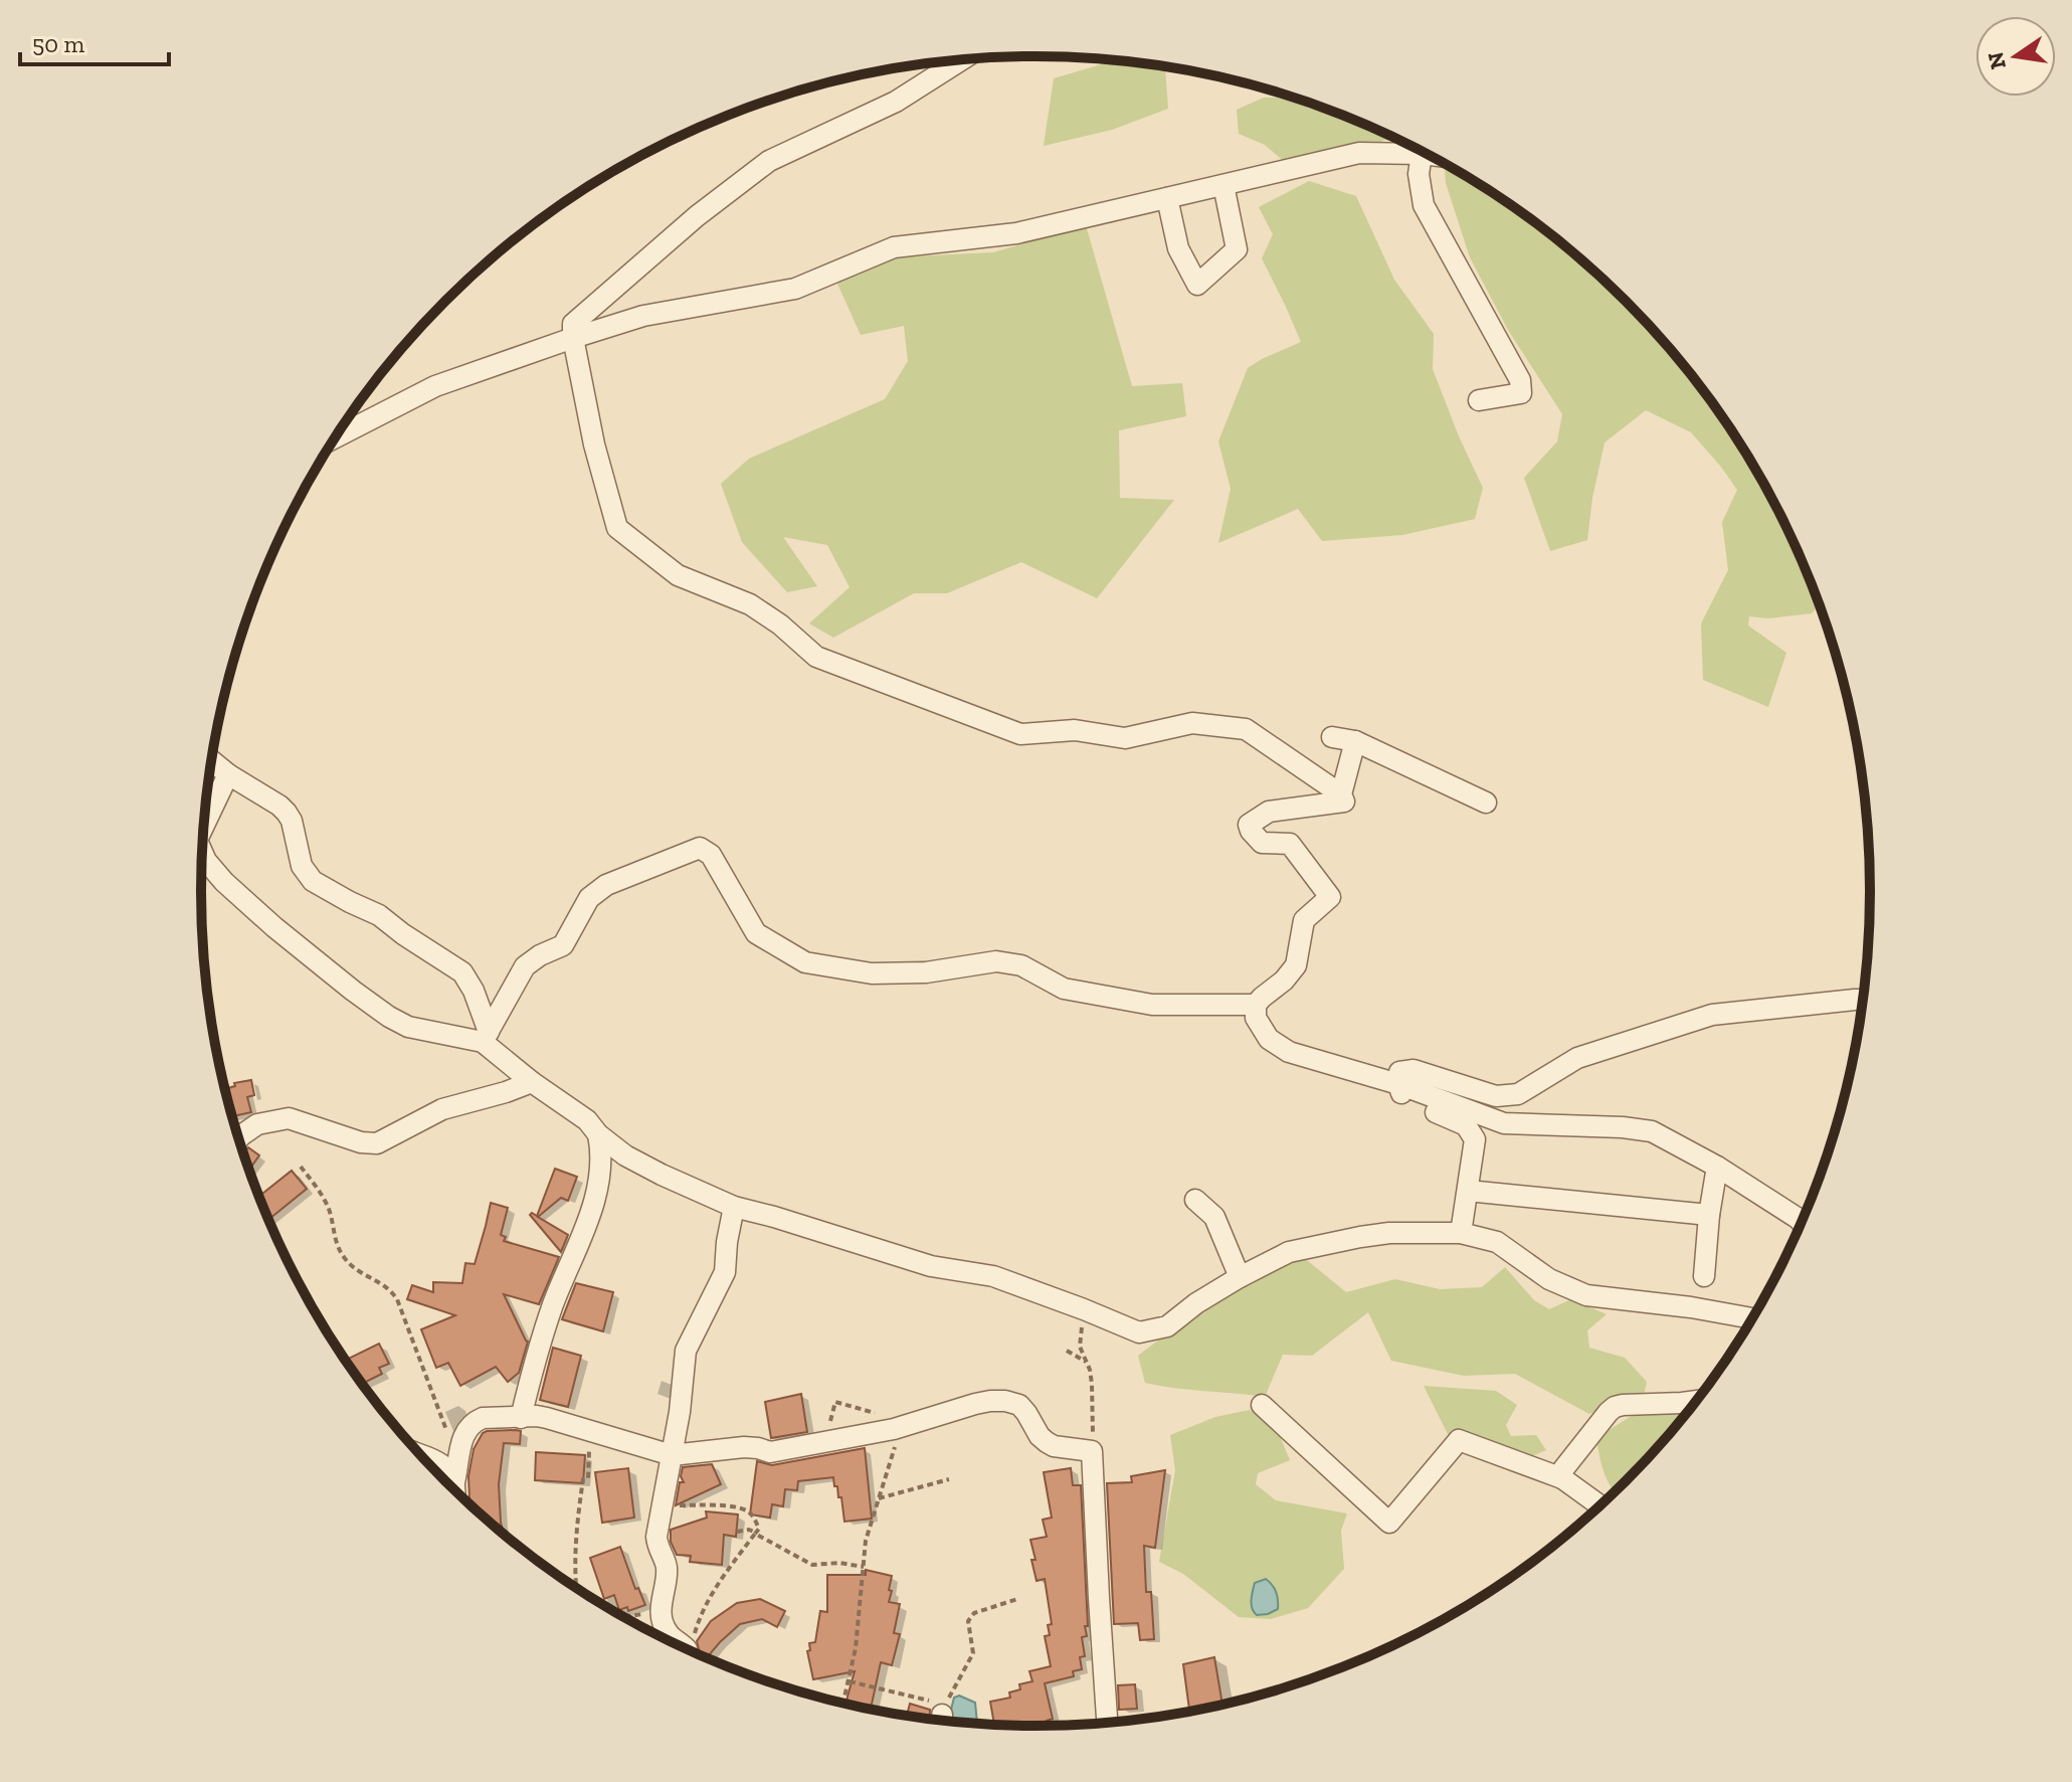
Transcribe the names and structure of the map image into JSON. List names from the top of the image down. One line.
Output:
{"scale_bar":"50 m","north":"left"}
